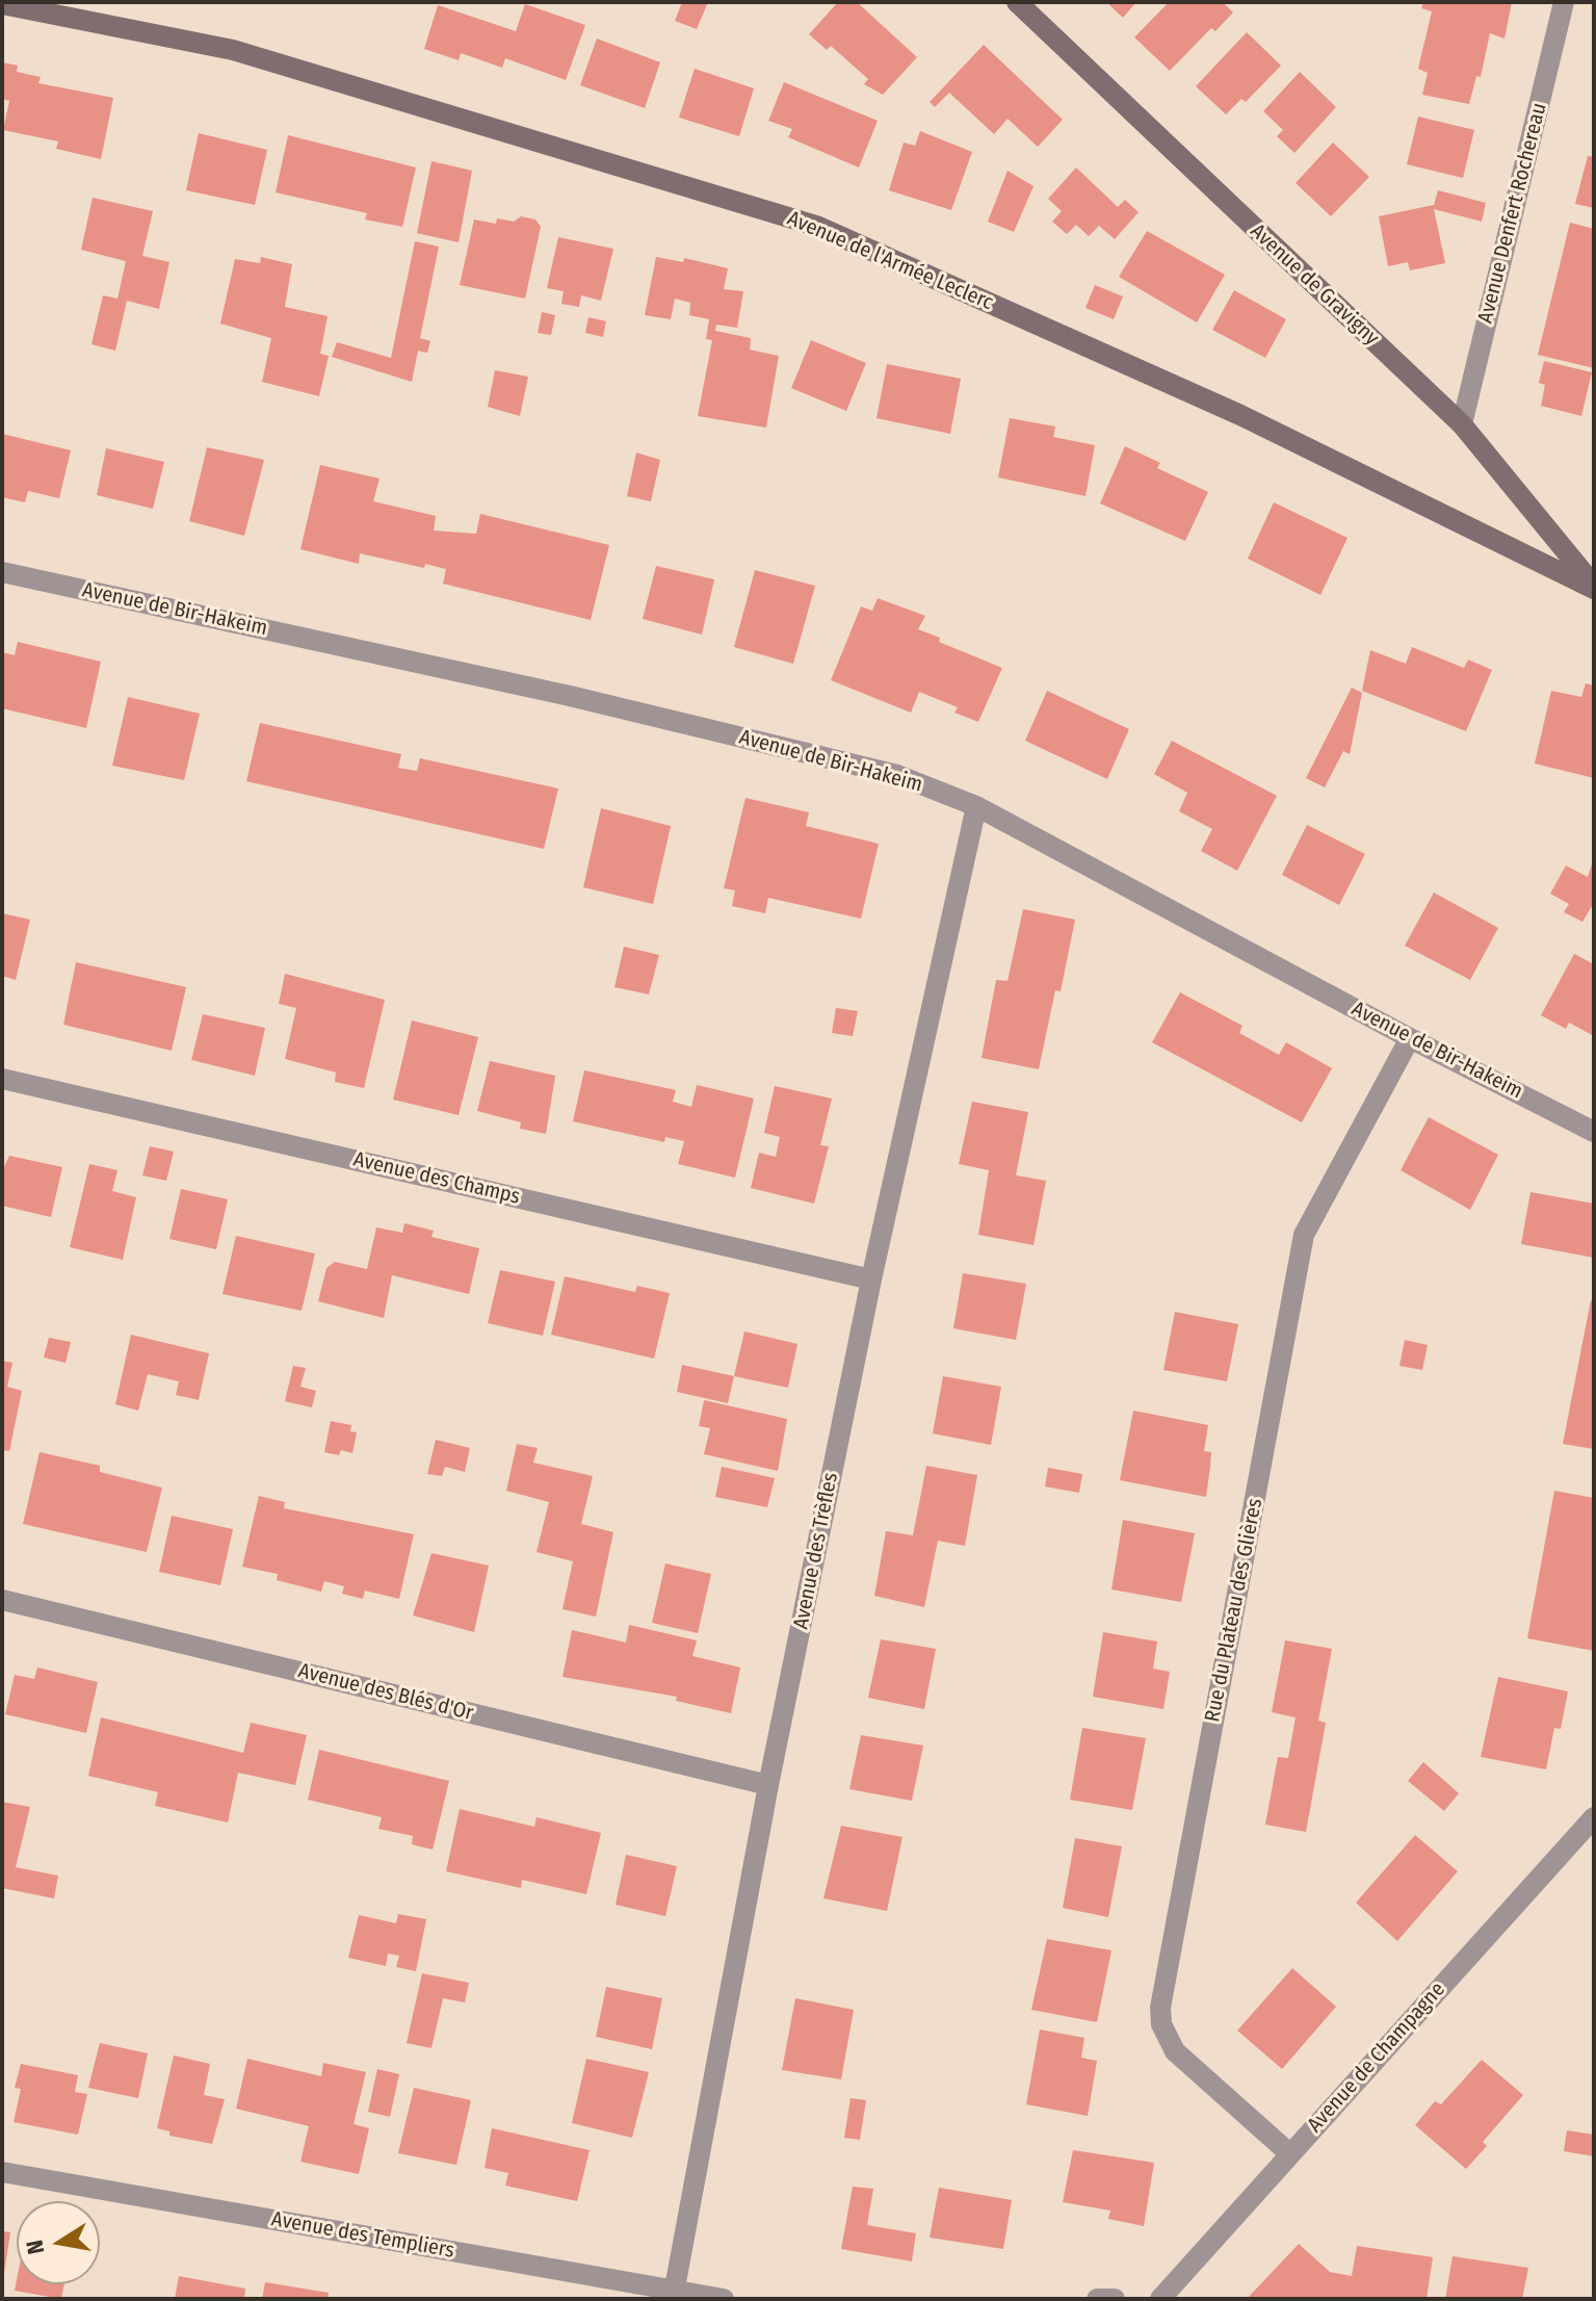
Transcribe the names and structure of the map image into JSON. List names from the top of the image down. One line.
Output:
{"streets":{"street":["Avenue Denfert Rochereau","Avenue de l'Armée Leclerc","Avenue de Gravigny","Avenue de Bir-Hakeim","Avenue des Champs","Avenue des Trèfles","Rue du Plateau des Glières","Avenue des Blés d'Or","Avenue de Champagne","Avenue des Templiers"]},"crossings":[["Avenue Denfert Rochereau","Avenue de Gravigny"],["Avenue de l'Armée Leclerc","Avenue de Gravigny"],["Avenue de Bir-Hakeim","Avenue des Trèfles"],["Avenue de Bir-Hakeim","Rue du Plateau des Glières"],["Avenue des Champs","Avenue des Trèfles"],["Avenue des Trèfles","Avenue des Blés d'Or"],["Avenue des Trèfles","Avenue des Templiers"],["Rue du Plateau des Glières","Avenue de Champagne"]],"north":"left"}
